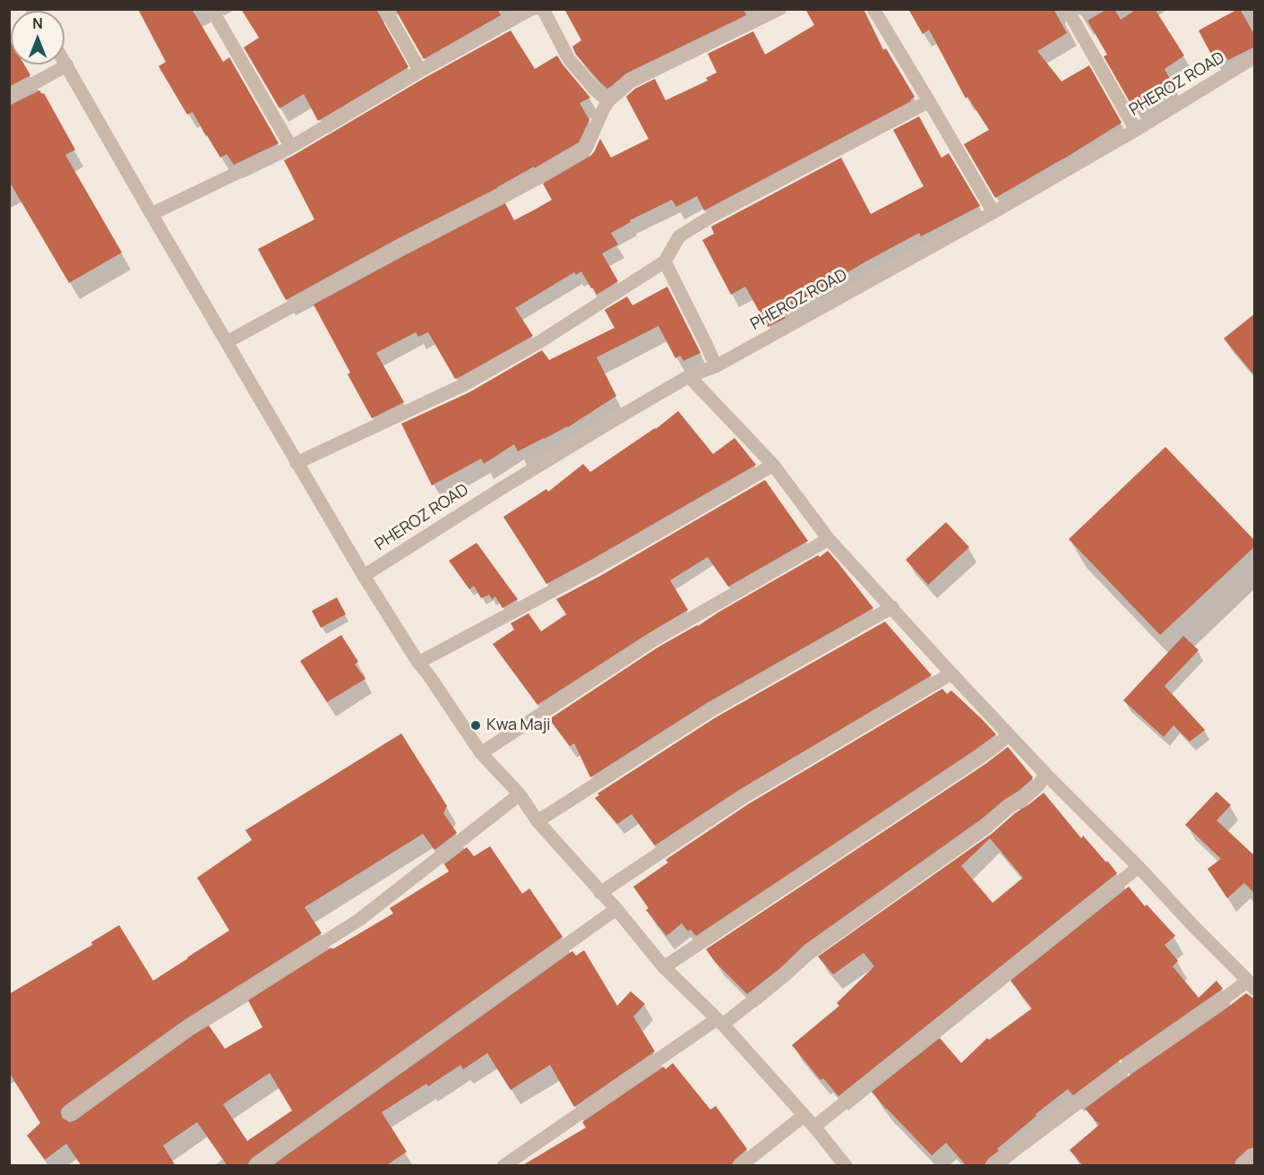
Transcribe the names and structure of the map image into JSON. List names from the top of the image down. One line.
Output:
{"streets":{"street":["PHEROZ ROAD"]},"places":["Kwa Maji"],"north":"top"}
